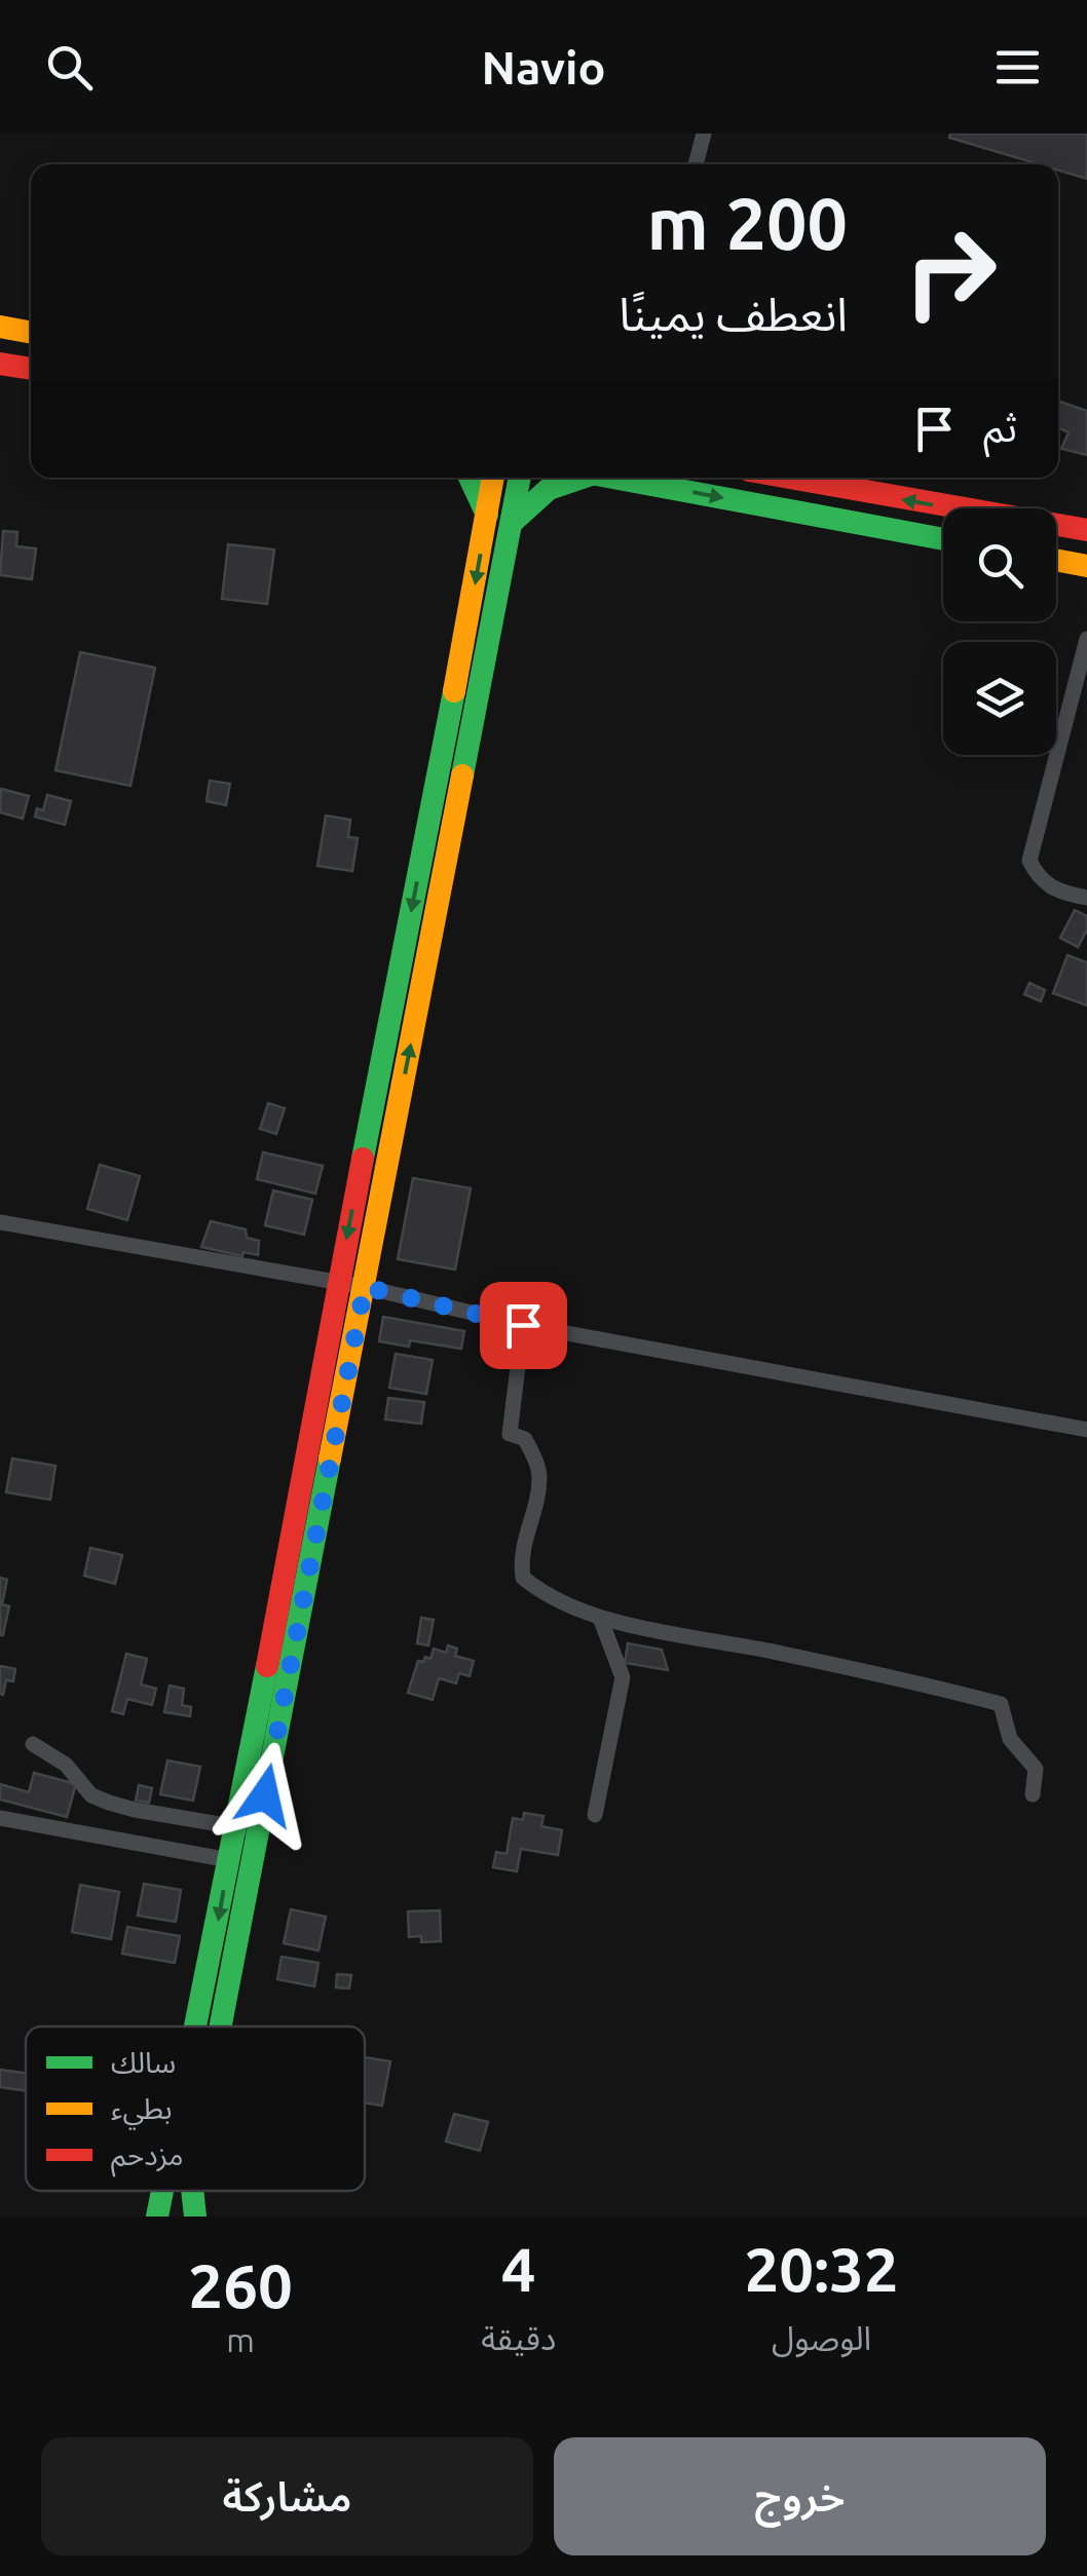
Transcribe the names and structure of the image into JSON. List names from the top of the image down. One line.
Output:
{"legend":["سالك","بطيء","مزدحم"],"page":{"header":"Navio","turn":["200 m","انعطف يمينًا"],"then":"ثم","eta":["20:32","الوصول","4","دقيقة","260","m"],"buttons":["خروج","مشاركة"]}}
